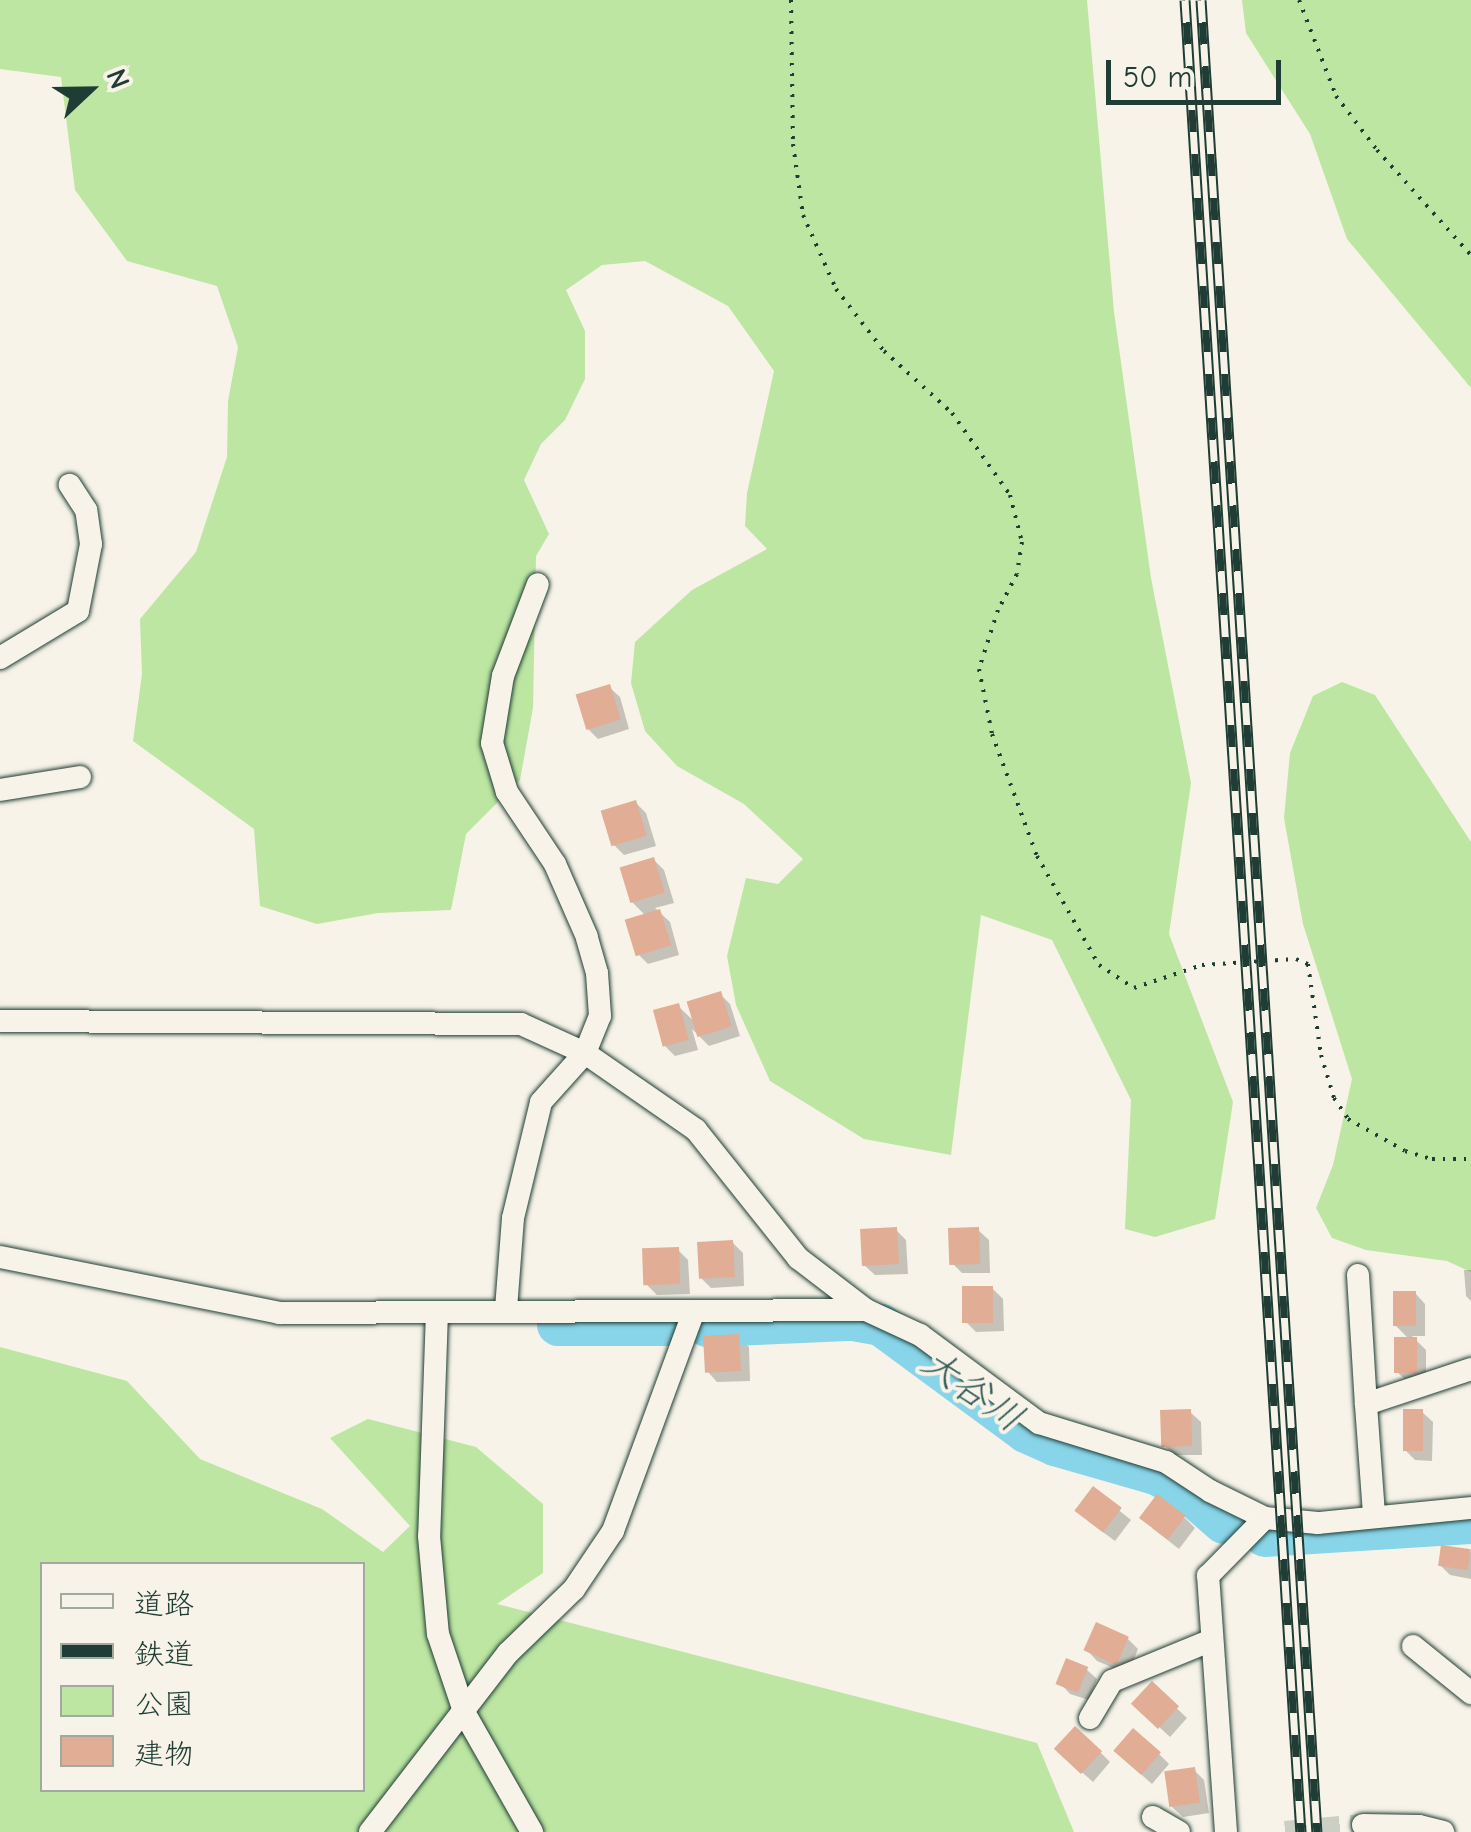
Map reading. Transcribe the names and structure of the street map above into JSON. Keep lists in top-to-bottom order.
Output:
{
  "water": ["大谷川"],
  "legend": [
    "道路",
    "鉄道",
    "公園",
    "建物"
  ],
  "scale_bar": "50 m",
  "north": "right"
}
